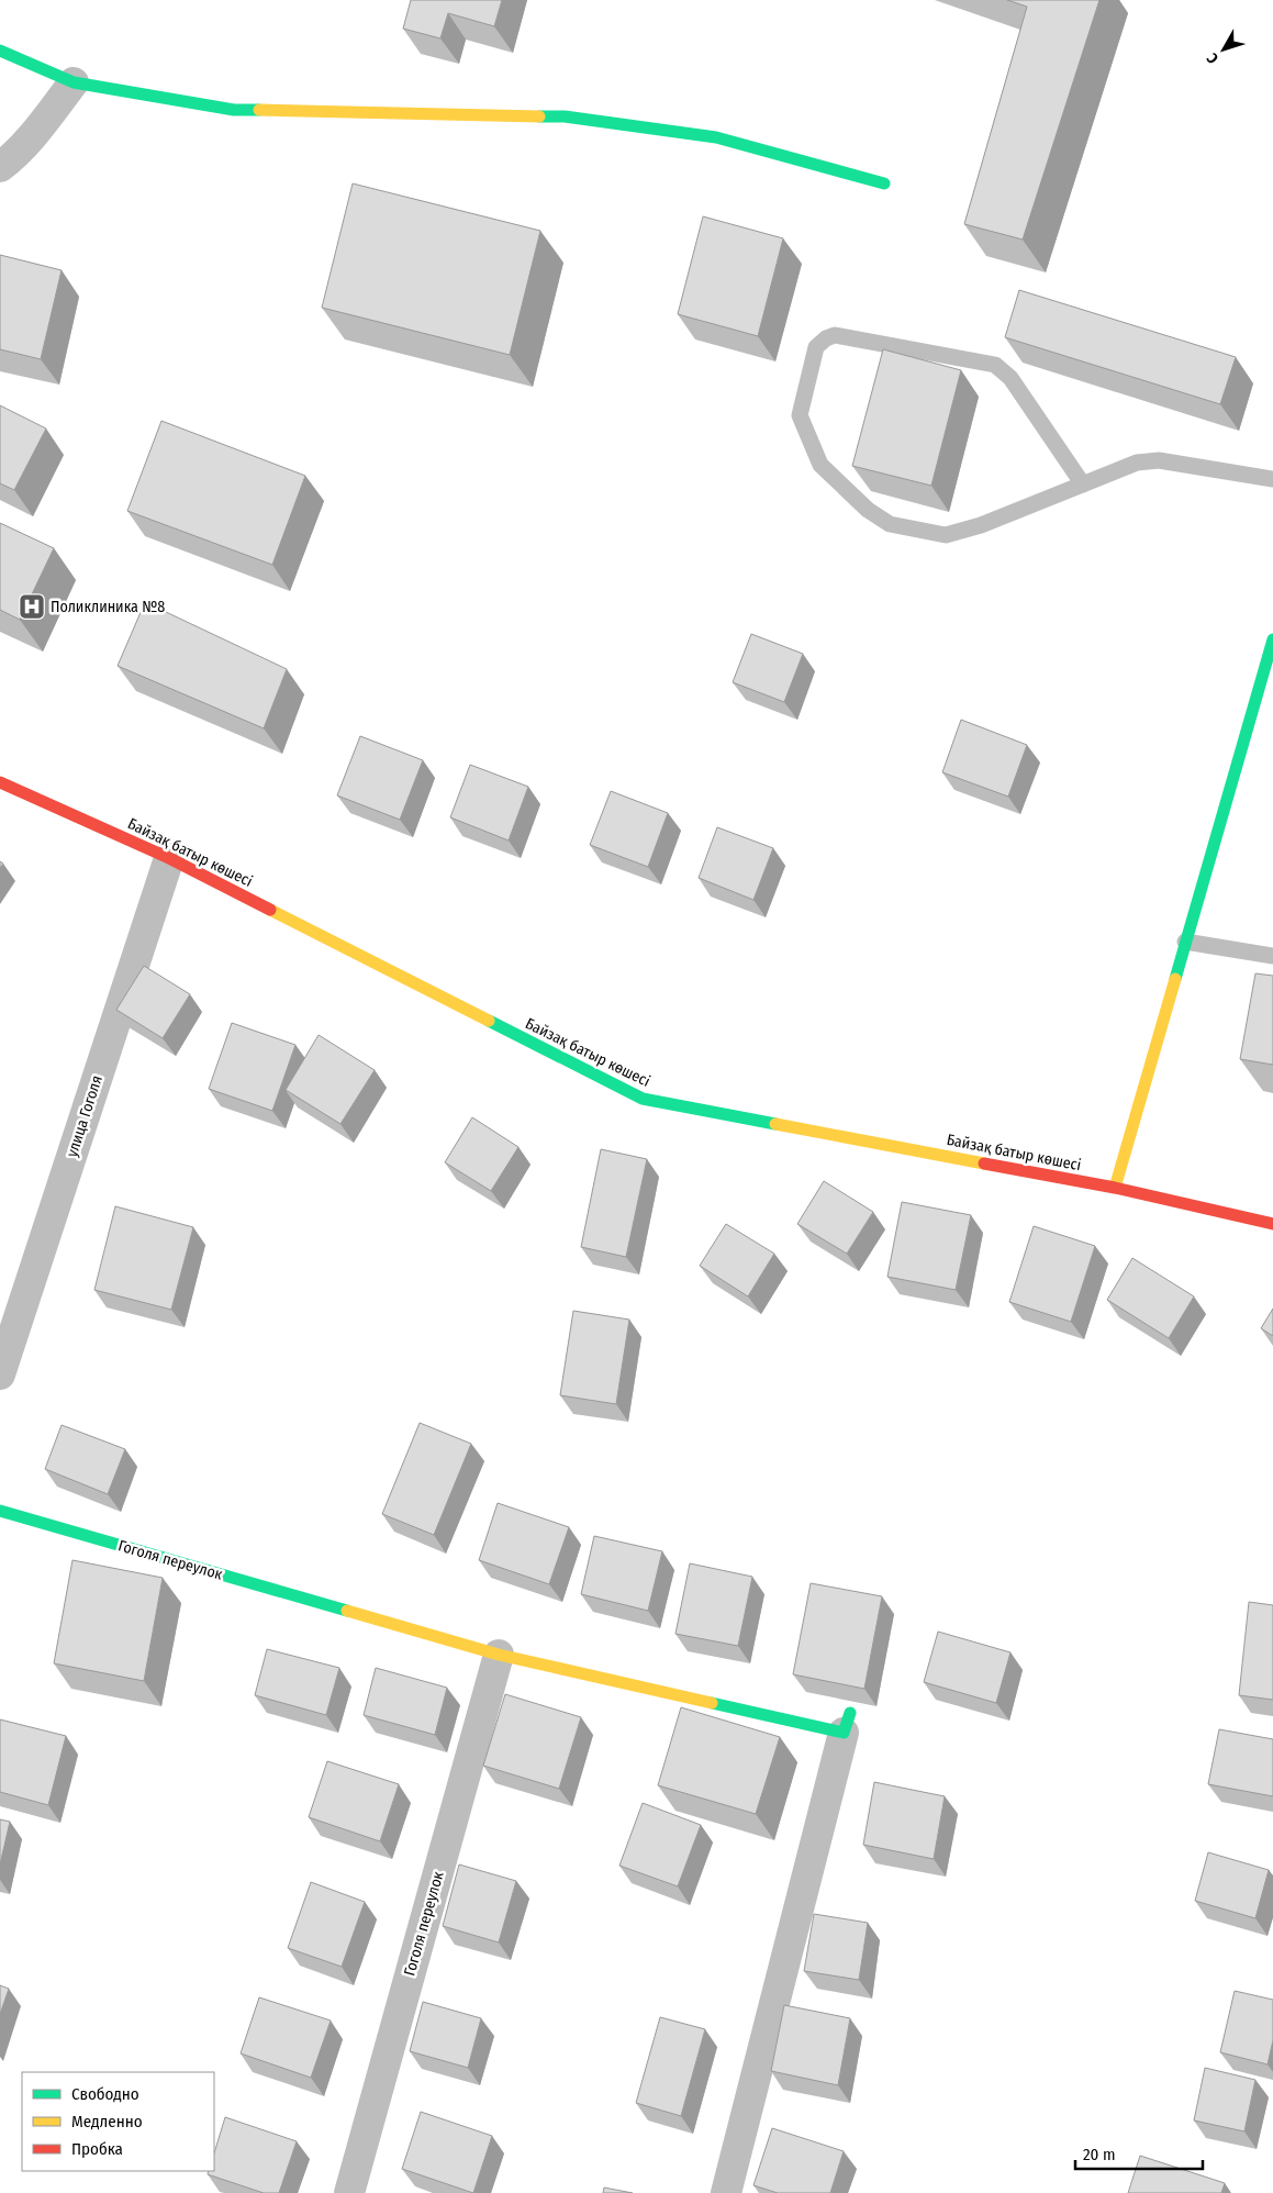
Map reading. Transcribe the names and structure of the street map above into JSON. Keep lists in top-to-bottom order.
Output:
{
  "streets": {
    "street": ["Байзақ батыр көшесі", "улица Гоголя", "Гоголя переулок"]
  },
  "crossings": [
    ["Байзақ батыр көшесі", "улица Гоголя"]
  ],
  "places": {
    "hospital": ["Поликлиника №8"]
  },
  "legend": ["Свободно", "Медленно", "Пробка"],
  "scale_bar": "20 m",
  "north": "bottom left"
}
